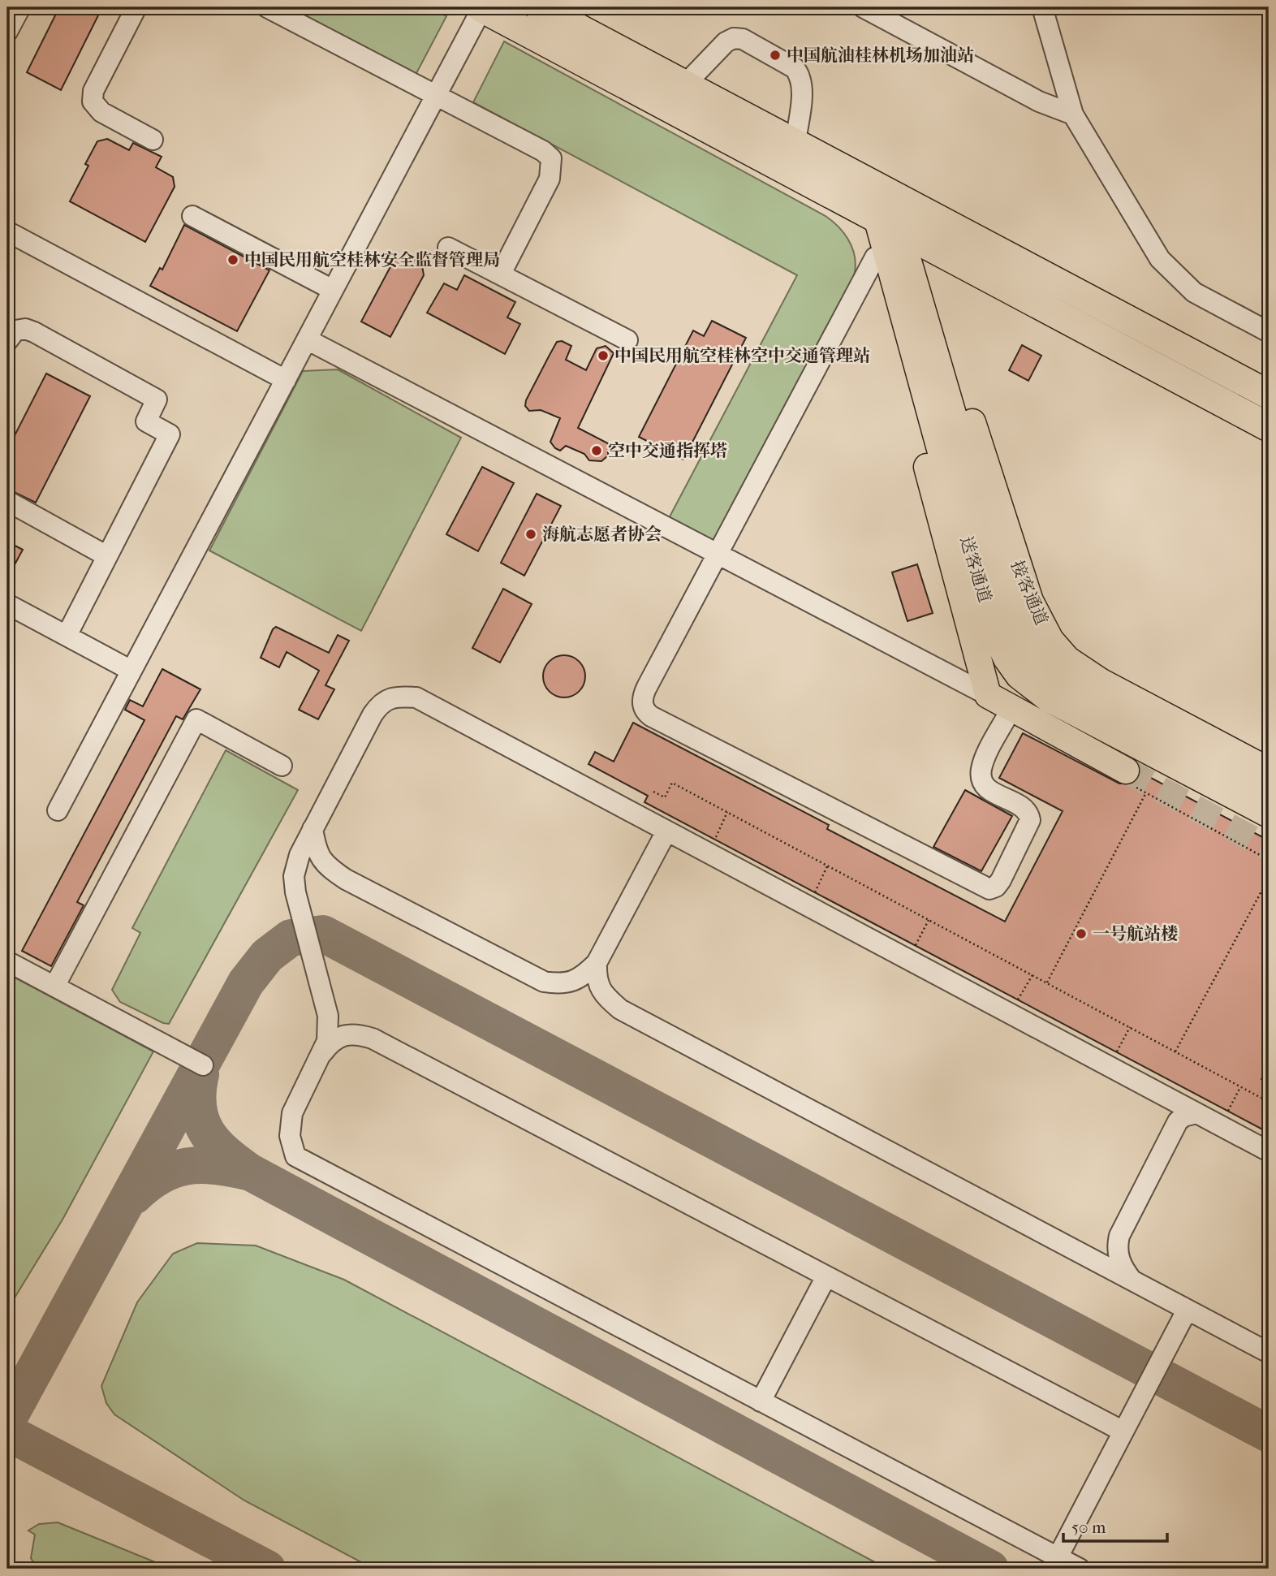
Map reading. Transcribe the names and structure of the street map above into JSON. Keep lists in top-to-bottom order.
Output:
{
  "streets": {
    "main road": ["送客通道", "接客通道"]
  },
  "crossings": [
    ["送客通道", "接客通道"]
  ],
  "places": [
    "中国航油桂林机场加油站",
    "中国民用航空桂林安全监督管理局",
    "中国民用航空桂林空中交通管理站",
    "空中交通指挥塔",
    "海航志愿者协会",
    "一号航站楼"
  ],
  "scale_bar": "50 m"
}
